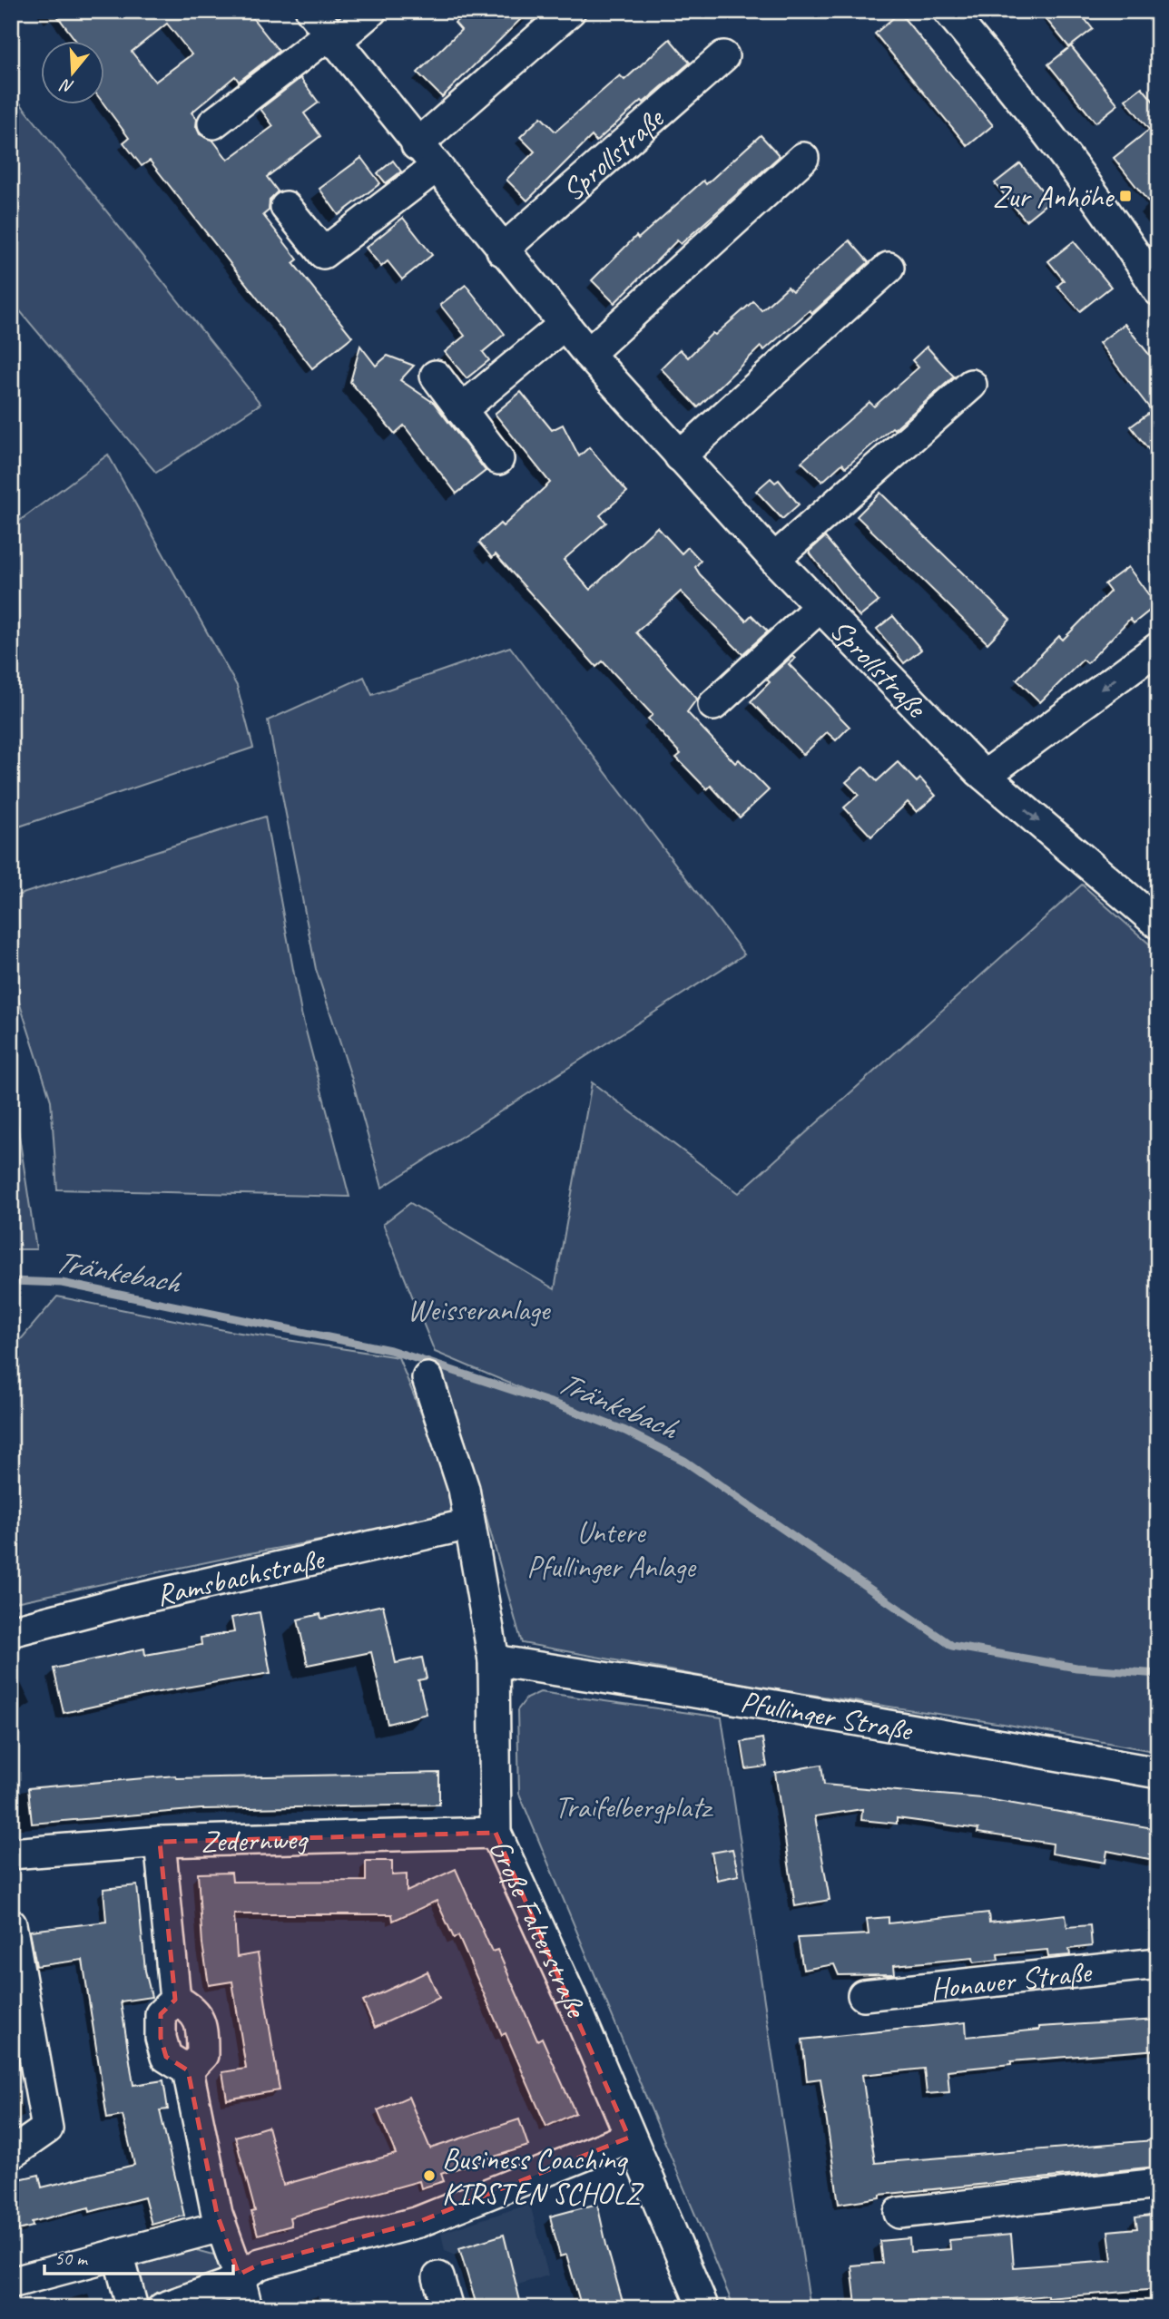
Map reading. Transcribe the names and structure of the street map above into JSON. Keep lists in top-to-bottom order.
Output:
{
  "streets": {
    "street": [
      "Sprollstraße",
      "Ramsbachstraße",
      "Pfullinger Straße",
      "Zedernweg",
      "Große Falterstraße",
      "Honauer Straße"
    ]
  },
  "crossings": [
    ["Ramsbachstraße", "Große Falterstraße"],
    ["Pfullinger Straße", "Große Falterstraße"],
    ["Zedernweg", "Große Falterstraße"]
  ],
  "water": ["Tränkebach"],
  "parks": ["Weisseranlage", "Untere Pfullinger Anlage", "Traifelbergplatz"],
  "places": {
    "transit": ["Zur Anhöhe"],
    "other": ["Business Coaching KIRSTEN SCHOLZ"]
  },
  "scale_bar": "50 m",
  "north": "bottom"
}
